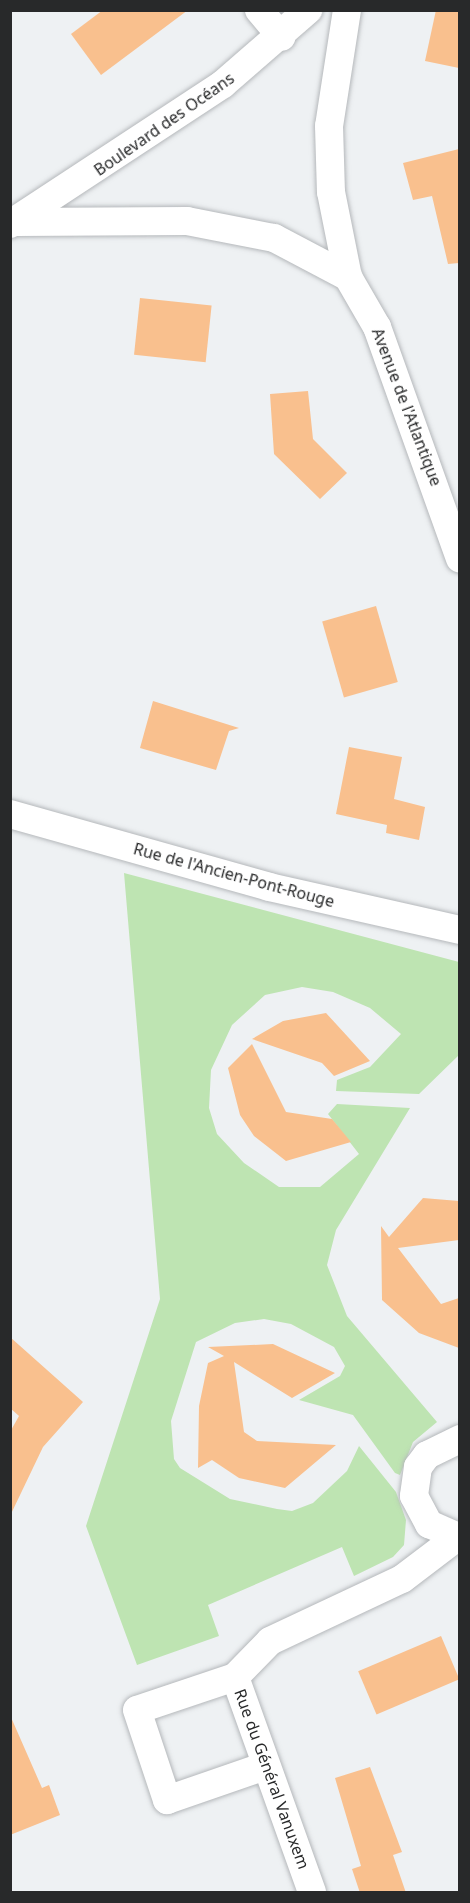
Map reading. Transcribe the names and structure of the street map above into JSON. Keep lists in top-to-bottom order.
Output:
{
  "streets": {
    "street": [
      "Boulevard des Océans",
      "Avenue de l'Atlantique",
      "Rue de l'Ancien-Pont-Rouge",
      "Rue du Général Vanuxem"
    ]
  }
}
